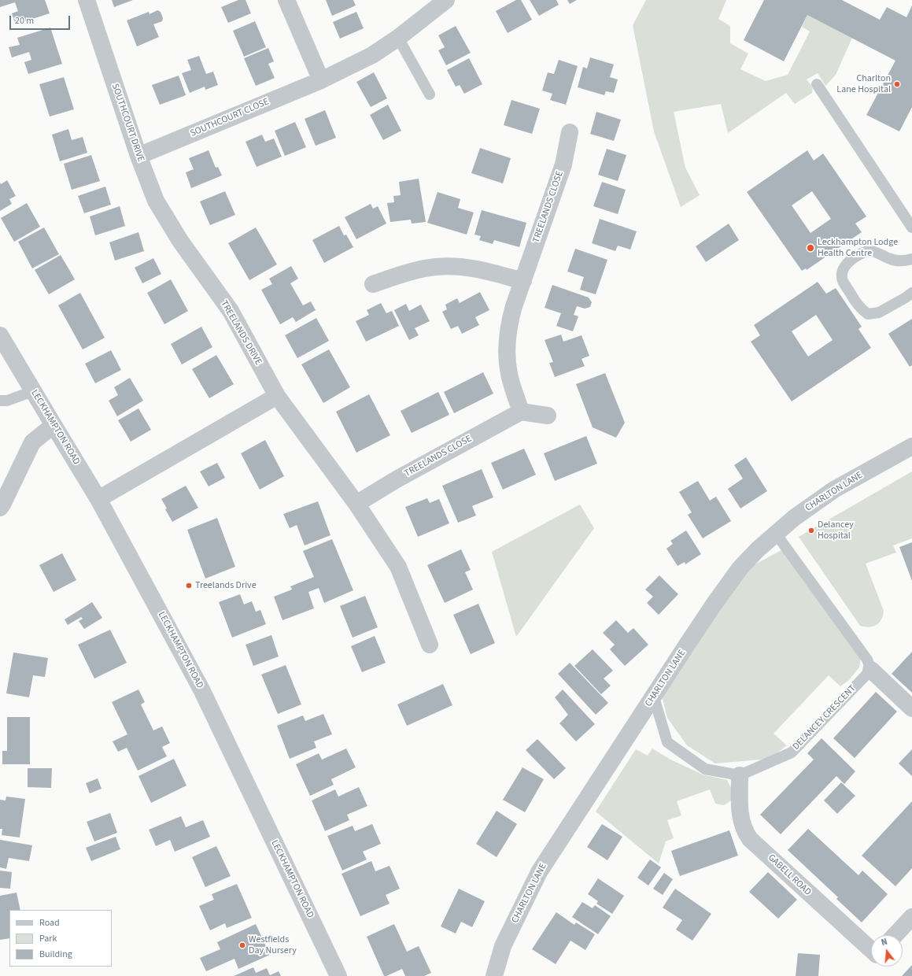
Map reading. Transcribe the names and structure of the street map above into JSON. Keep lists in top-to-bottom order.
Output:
{
  "streets": {
    "street": [
      "SOUTHCOURT CLOSE",
      "SOUTHCOURT DRIVE",
      "TREELANDS CLOSE",
      "TREELANDS DRIVE",
      "LECKHAMPTON ROAD",
      "CHARLTON LANE",
      "GABELL ROAD"
    ],
    "lane": ["DELANCEY CRESCENT"]
  },
  "crossings": [
    ["SOUTHCOURT CLOSE", "SOUTHCOURT DRIVE"],
    ["SOUTHCOURT DRIVE", "TREELANDS DRIVE"],
    ["TREELANDS CLOSE", "TREELANDS DRIVE"],
    ["DELANCEY CRESCENT", "GABELL ROAD"]
  ],
  "places": [
    "Charlton Lane Hospital",
    "Leckhampton Lodge Health Centre",
    "Delancey Hospital",
    "Treelands Drive",
    "Westfields Day Nursery"
  ],
  "legend": ["Road", "Park", "Building"],
  "scale_bar": "20 m",
  "north": "top"
}
